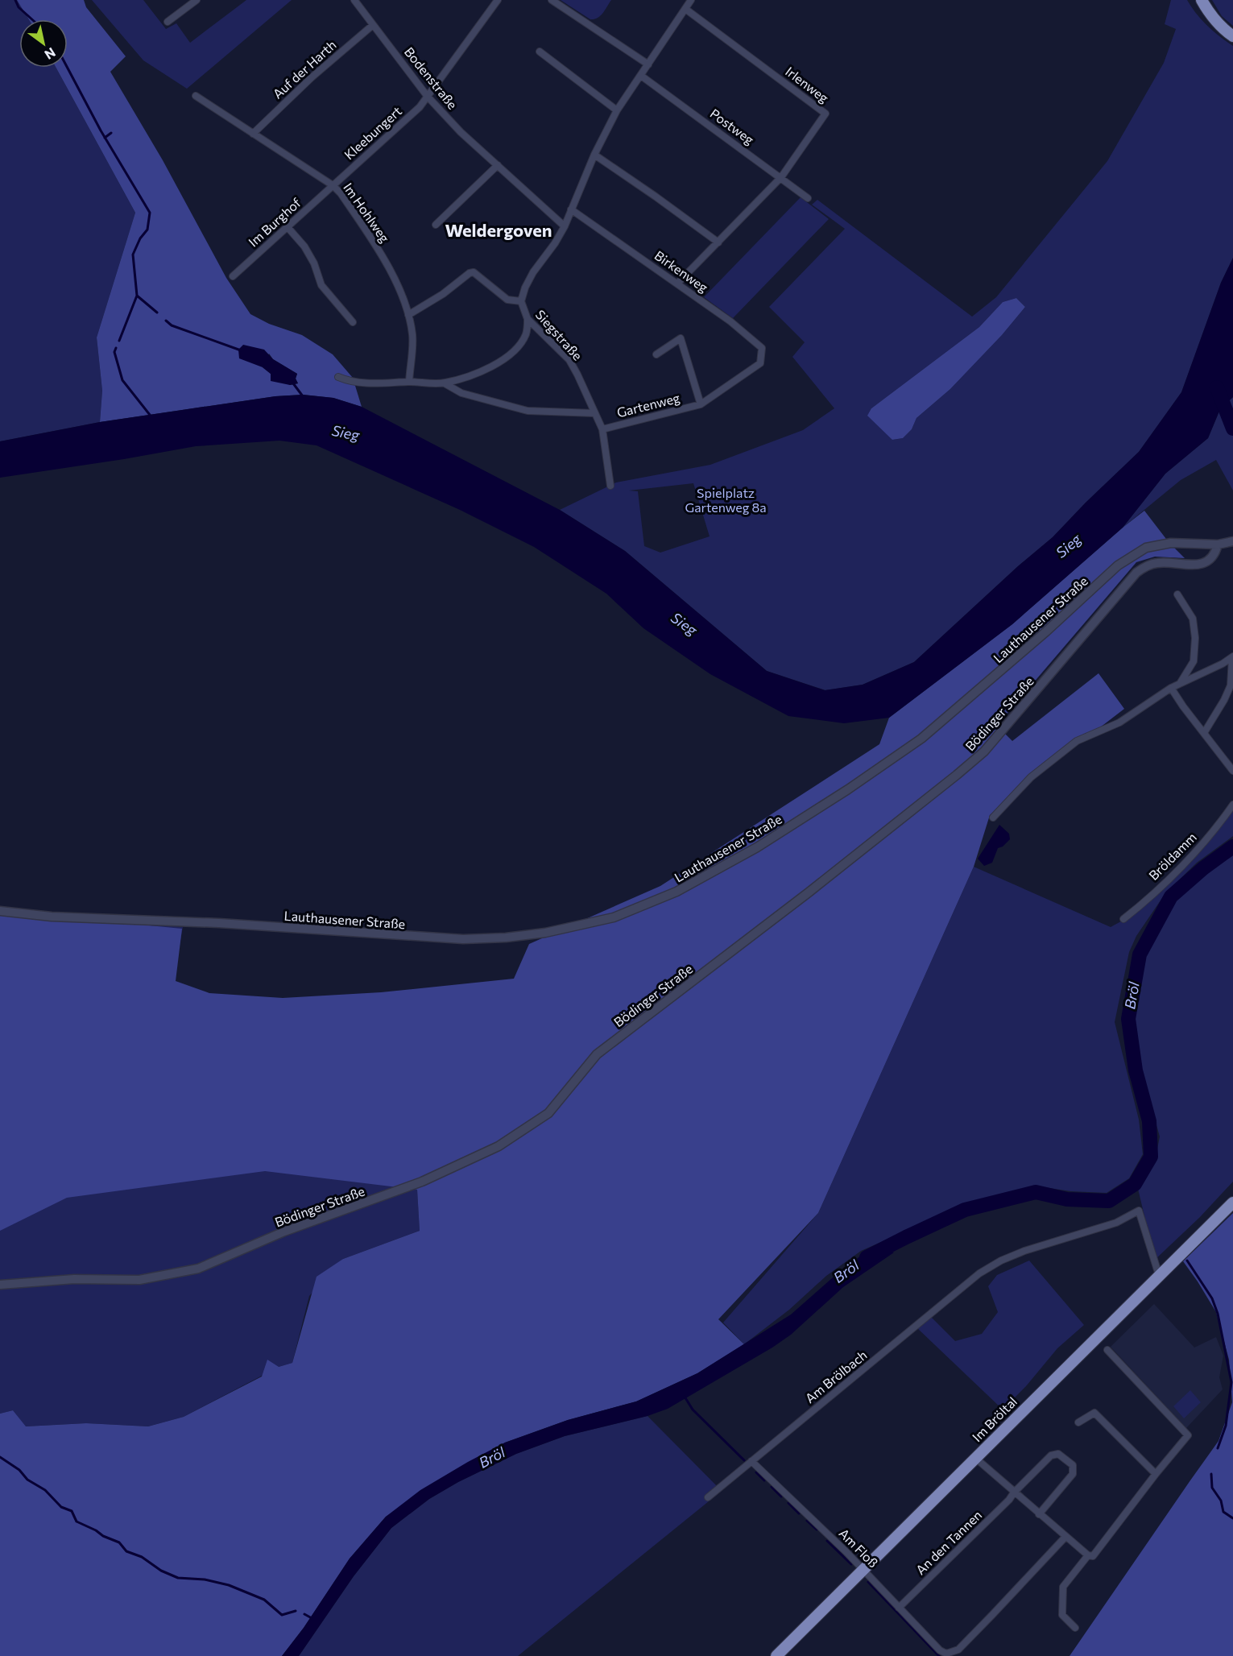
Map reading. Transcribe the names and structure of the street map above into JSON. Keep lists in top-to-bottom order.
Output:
{
  "streets": {
    "main road": ["Im Bröltal"],
    "street": [
      "Auf der Harth",
      "Bodenstraße",
      "Irlenweg",
      "Postweg",
      "Kleebungert",
      "Im Hohlweg",
      "Im Burghof",
      "Birkenweg",
      "Siegstraße",
      "Gartenweg",
      "Lauthausener Straße",
      "Bödinger Straße",
      "Bröldamm",
      "Am Brölbach",
      "An den Tannen",
      "Am Floß"
    ]
  },
  "crossings": [
    ["Auf der Harth", "Bodenstraße"],
    ["Auf der Harth", "Im Hohlweg"],
    ["Bodenstraße", "Kleebungert"],
    ["Bodenstraße", "Siegstraße"],
    ["Irlenweg", "Postweg"],
    ["Irlenweg", "Birkenweg"],
    ["Irlenweg", "Siegstraße"],
    ["Postweg", "Siegstraße"],
    ["Kleebungert", "Im Hohlweg"],
    ["Kleebungert", "Im Burghof"],
    ["Im Hohlweg", "Im Burghof"],
    ["Birkenweg", "Siegstraße"],
    ["Birkenweg", "Gartenweg"],
    ["Siegstraße", "Gartenweg"],
    ["Lauthausener Straße", "Bödinger Straße"],
    ["Am Brölbach", "Im Bröltal"],
    ["Am Brölbach", "Am Floß"],
    ["Im Bröltal", "Am Floß"],
    ["An den Tannen", "Am Floß"]
  ],
  "districts": ["Weldergoven"],
  "water": ["Sieg", "Bröl"],
  "parks": ["Spielplatz Gartenweg 8a"],
  "north": "bottom right"
}
